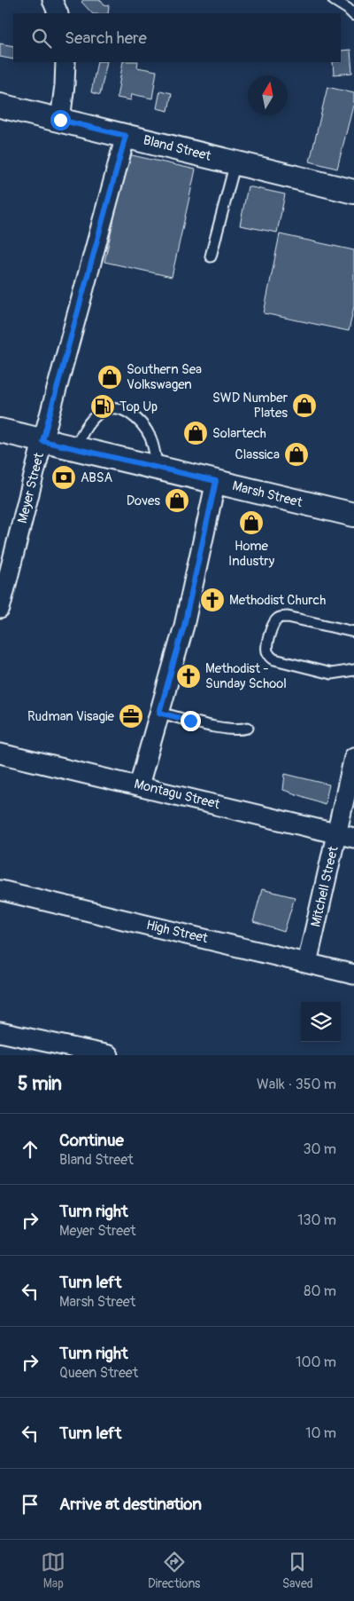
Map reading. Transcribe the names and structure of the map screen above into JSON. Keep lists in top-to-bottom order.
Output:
{
  "streets": {
    "street": [
      "Bland Street",
      "Meyer Street",
      "Marsh Street",
      "Montagu Street",
      "Mitchell Street",
      "High Street"
    ]
  },
  "crossings": [
    ["Bland Street", "Meyer Street"],
    ["Meyer Street", "Marsh Street"],
    ["Montagu Street", "Mitchell Street"],
    ["Mitchell Street", "High Street"]
  ],
  "places": {
    "shop": [
      "Southern Sea Volkswagen",
      "SWD Number Plates",
      "Solartech",
      "Classica",
      "Doves",
      "Home Industry"
    ],
    "fuel station": ["Top Up"],
    "bank": ["ABSA"],
    "church": ["Methodist Church", "Methodist - Sunday School"],
    "office": ["Rudman Visagie"]
  },
  "north": "top",
  "page": {
    "search": "Search here",
    "heading": ["5 min", "Walk · 350 m"],
    "list": [
      ["Continue", "Bland Street", "30 m"],
      ["Turn right", "Meyer Street", "130 m"],
      ["Turn left", "Marsh Street", "80 m"],
      ["Turn right", "Queen Street", "100 m"],
      ["Turn left", "10 m"],
      "Arrive at destination"
    ],
    "nav": ["Map", "Directions", "Saved"]
  }
}
